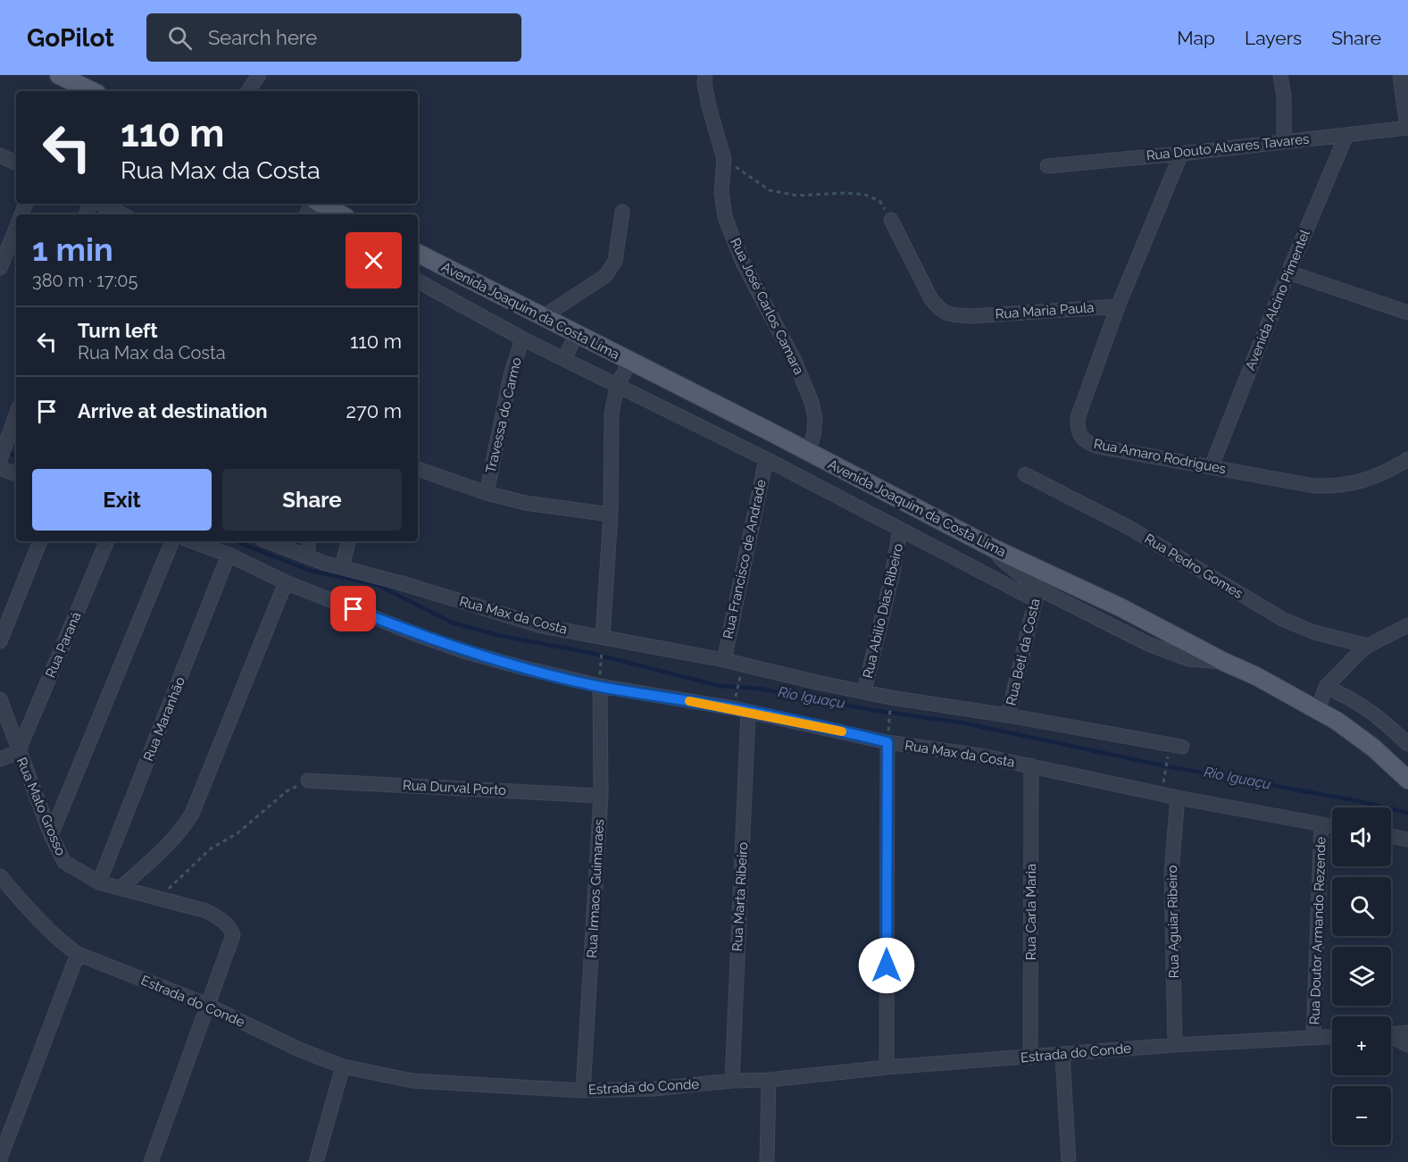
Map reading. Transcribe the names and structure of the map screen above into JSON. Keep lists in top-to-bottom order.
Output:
{
  "streets": {
    "main road": ["Avenida Joaquim da Costa Lima"],
    "street": [
      "Rua Douto Alvares Tavares",
      "Avenida Alcino Pimentel",
      "Rua José Carlos Camara",
      "Rua Maria Paula",
      "Travessa do Carmo",
      "Rua Amaro Rodrigues",
      "Rua Francisco de Andrade",
      "Rua Pedro Gomes",
      "Rua Abilio Dias Ribeiro",
      "Rua Max da Costa",
      "Rua Paraná",
      "Rua Beti da Costa",
      "Rua Maranhão",
      "Rua Durval Porto",
      "Rua Mato Grosso",
      "Rua Irmaos Guimaraes",
      "Rua Marta Ribeiro",
      "Rua Carla Maria",
      "Rua Aguiar Ribeiro",
      "Rua Doutor Armando Rezende",
      "Estrada do Conde"
    ]
  },
  "crossings": [
    ["Rua Douto Alvares Tavares", "Avenida Alcino Pimentel"],
    ["Rua Douto Alvares Tavares", "Rua Amaro Rodrigues"],
    ["Avenida Alcino Pimentel", "Rua Amaro Rodrigues"],
    ["Rua José Carlos Camara", "Avenida Joaquim da Costa Lima"],
    ["Rua Maria Paula", "Rua Amaro Rodrigues"],
    ["Rua Francisco de Andrade", "Rua Max da Costa"],
    ["Rua Abilio Dias Ribeiro", "Rua Max da Costa"],
    ["Rua Max da Costa", "Rua Beti da Costa"],
    ["Rua Max da Costa", "Rua Maranhão"],
    ["Rua Max da Costa", "Rua Irmaos Guimaraes"],
    ["Rua Max da Costa", "Rua Marta Ribeiro"],
    ["Rua Max da Costa", "Rua Carla Maria"],
    ["Rua Max da Costa", "Rua Aguiar Ribeiro"],
    ["Rua Max da Costa", "Rua Doutor Armando Rezende"],
    ["Rua Paraná", "Rua Mato Grosso"],
    ["Rua Maranhão", "Rua Mato Grosso"],
    ["Rua Durval Porto", "Rua Irmaos Guimaraes"],
    ["Rua Mato Grosso", "Estrada do Conde"],
    ["Rua Irmaos Guimaraes", "Estrada do Conde"],
    ["Rua Marta Ribeiro", "Estrada do Conde"],
    ["Rua Carla Maria", "Estrada do Conde"],
    ["Rua Aguiar Ribeiro", "Estrada do Conde"],
    ["Rua Doutor Armando Rezende", "Estrada do Conde"]
  ],
  "water": ["Rio Iguaçu"],
  "page": {
    "header": "GoPilot",
    "search": "Search here",
    "nav": ["Map", "Layers", "Share"],
    "turn": ["110 m", "Rua Max da Costa"],
    "heading": ["1 min", "380 m · 17:05"],
    "list": [
      {
        "name": "Turn left",
        "note": "Rua Max da Costa",
        "value": "110 m"
      },
      {
        "name": "Arrive at destination",
        "value": "270 m"
      }
    ],
    "buttons": ["Exit", "Share"],
    "map_buttons": ["+", "−"]
  }
}
